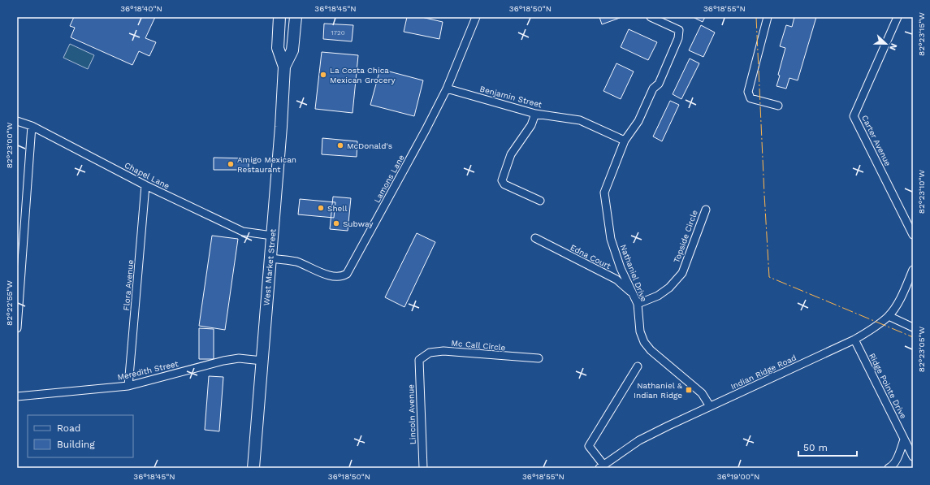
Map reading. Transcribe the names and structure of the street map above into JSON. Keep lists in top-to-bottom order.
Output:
{
  "streets": {
    "main road": ["West Market Street"],
    "street": [
      "Benjamin Street",
      "Carter Avenue",
      "Chapel Lane",
      "Lamons Lane",
      "Topside Circle",
      "Edna Court",
      "Nathaniel Drive",
      "Flora Avenue",
      "Mc Call Circle",
      "Meredith Street",
      "Indian Ridge Road",
      "Ridge Pointe Drive",
      "Lincoln Avenue"
    ]
  },
  "crossings": [
    ["Benjamin Street", "Lamons Lane"],
    ["Benjamin Street", "Nathaniel Drive"],
    ["Chapel Lane", "West Market Street"],
    ["Chapel Lane", "Flora Avenue"],
    ["Lamons Lane", "West Market Street"],
    ["Topside Circle", "Nathaniel Drive"],
    ["Edna Court", "Nathaniel Drive"],
    ["West Market Street", "Meredith Street"],
    ["Nathaniel Drive", "Indian Ridge Road"],
    ["Flora Avenue", "Meredith Street"],
    ["Mc Call Circle", "Lincoln Avenue"],
    ["Indian Ridge Road", "Ridge Pointe Drive"]
  ],
  "places": {
    "other": [
      "La Costa Chica Mexican Grocery",
      "McDonald's",
      "Amigo Mexican Restaurant",
      "Shell",
      "Subway"
    ],
    "transit": ["Nathaniel & Indian Ridge"]
  },
  "house_numbers": ["1720"],
  "legend": ["Road", "Building"],
  "scale_bar": "50 m",
  "north": "right",
  "coordinates": [
    "36°18'40\"N",
    "36°18'45\"N",
    "36°18'50\"N",
    "36°18'55\"N",
    "82°23'15\"W",
    "82°23'00\"W",
    "82°23'10\"W",
    "82°22'55\"W",
    "82°23'05\"W",
    "36°19'00\"N"
  ]
}
